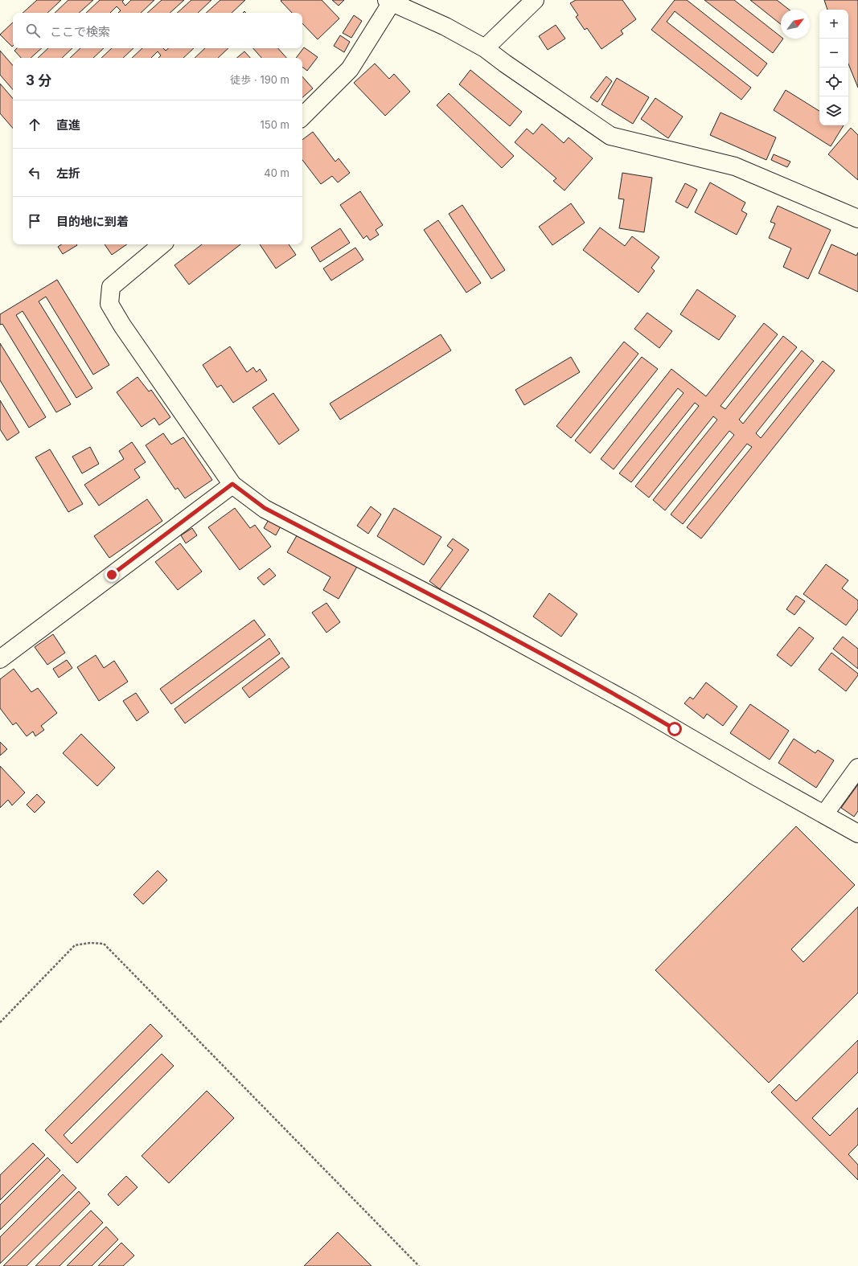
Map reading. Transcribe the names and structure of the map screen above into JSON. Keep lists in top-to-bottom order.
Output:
{
  "north": "top right",
  "page": {
    "map_buttons": ["+", "−"],
    "search": "ここで検索",
    "heading": ["3 分", "徒歩 · 190 m"],
    "list": [
      ["直進", "150 m"],
      ["左折", "40 m"],
      "目的地に到着"
    ]
  }
}
